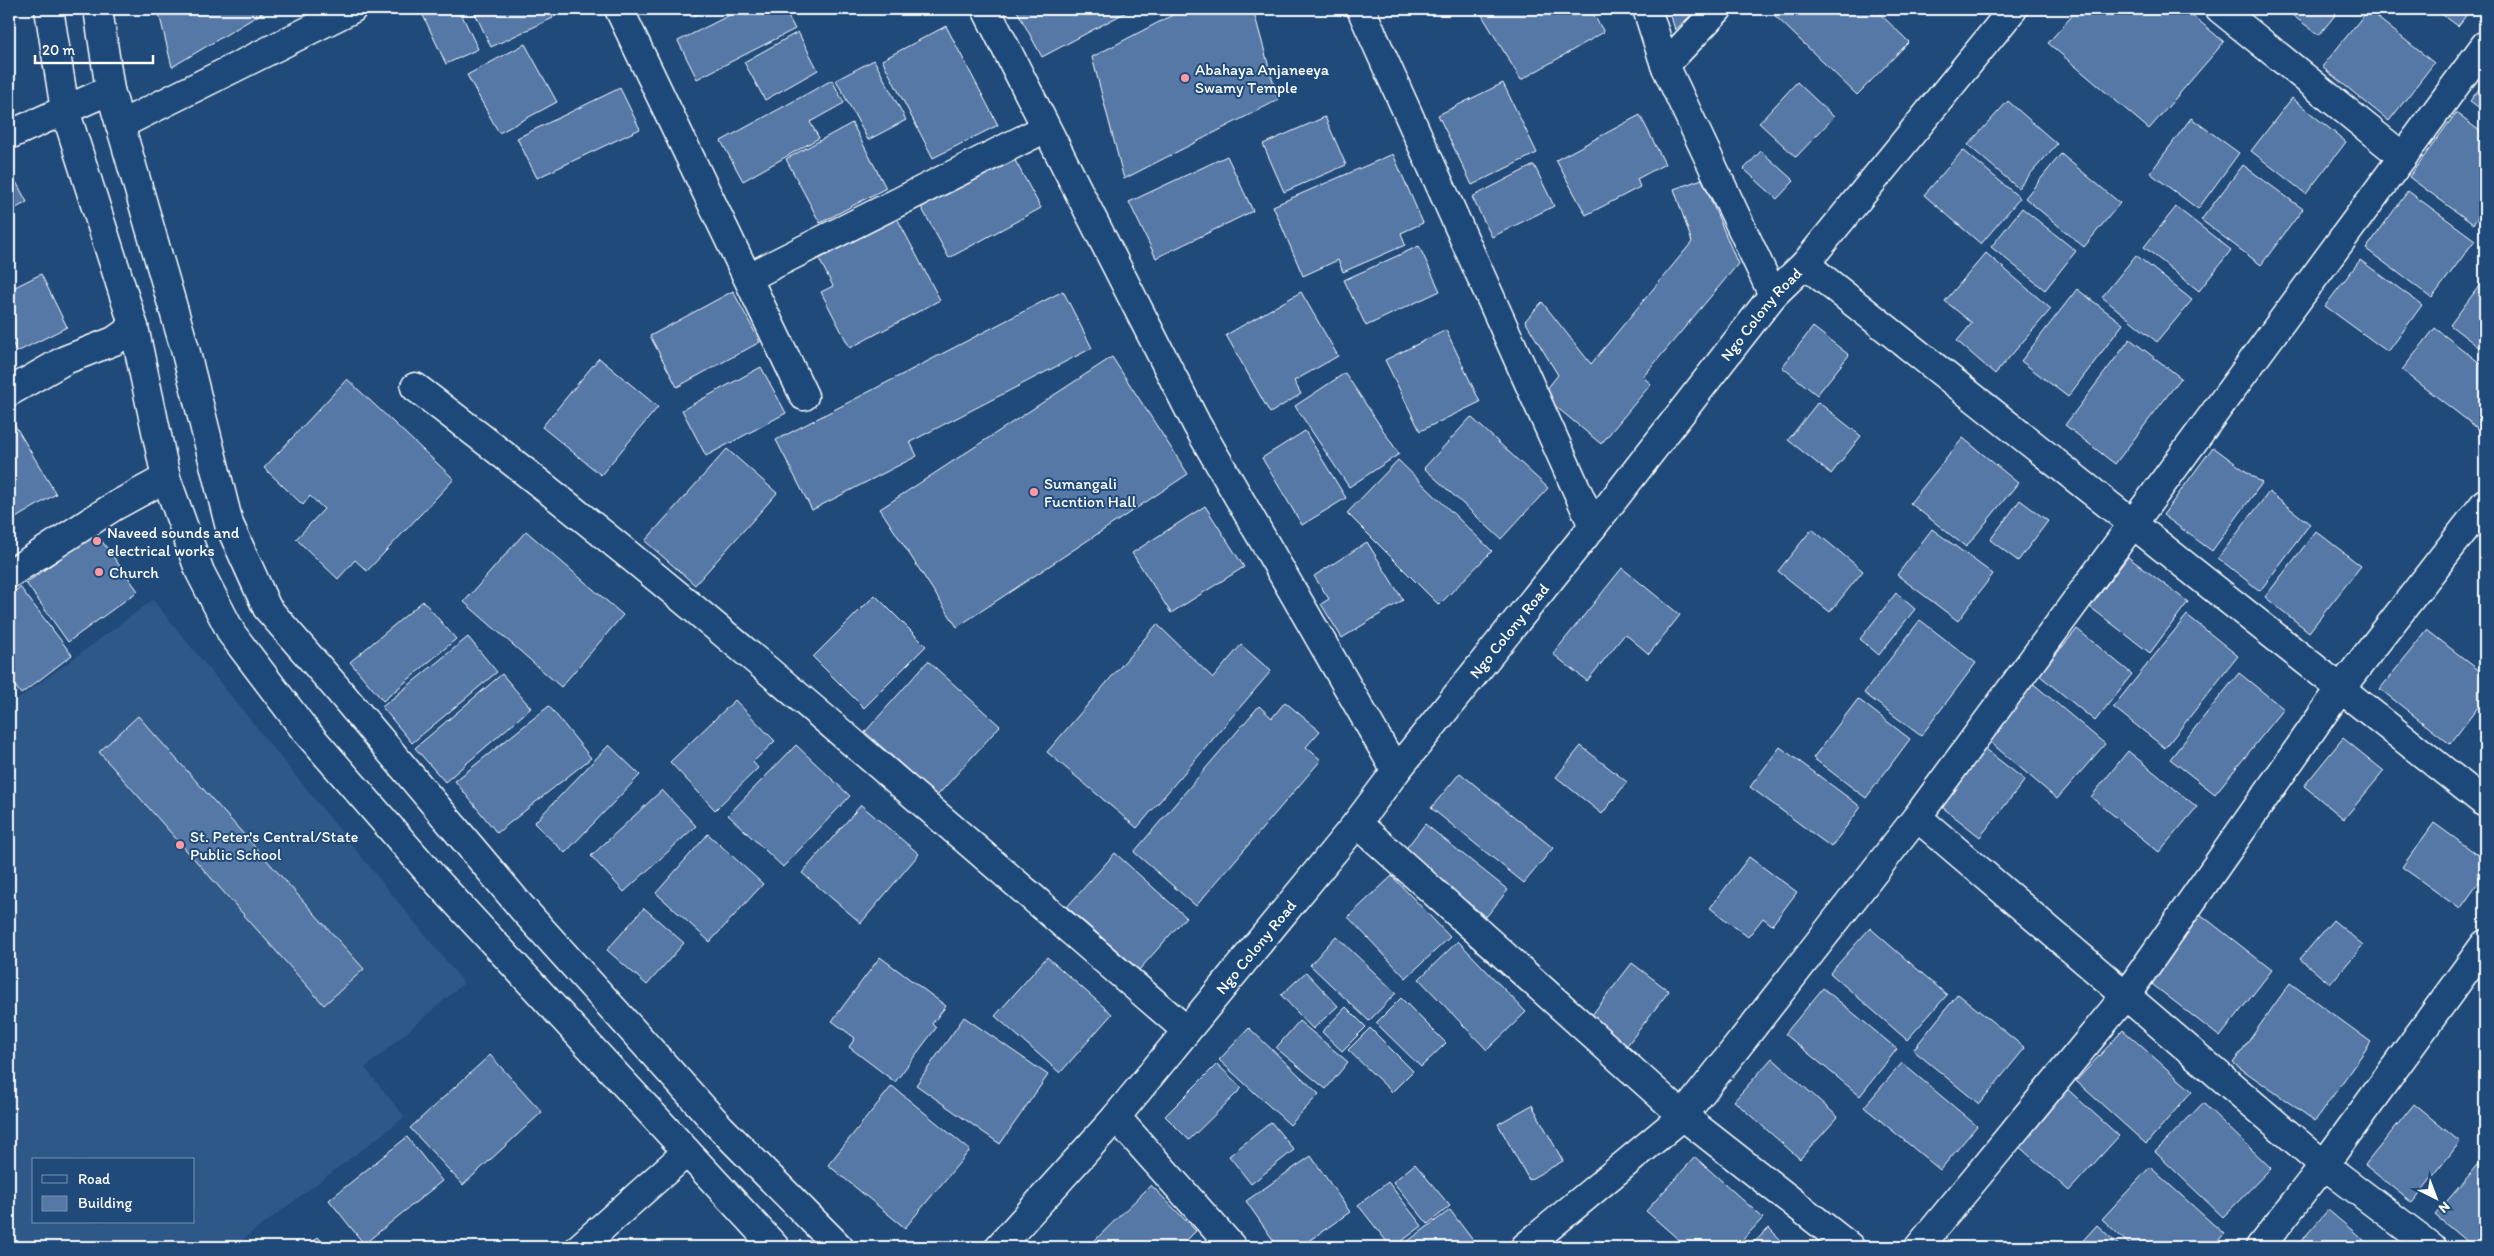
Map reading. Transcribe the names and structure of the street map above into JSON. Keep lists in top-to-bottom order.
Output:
{
  "streets": {
    "street": ["Ngo Colony Road"]
  },
  "places": [
    "Abahaya Anjaneeya Swamy Temple",
    "Sumangali Fucntion Hall",
    "Naveed sounds and electrical works",
    "Church",
    "St. Peter's Central/State Public School"
  ],
  "legend": ["Road", "Building"],
  "scale_bar": "20 m",
  "north": "bottom right"
}
